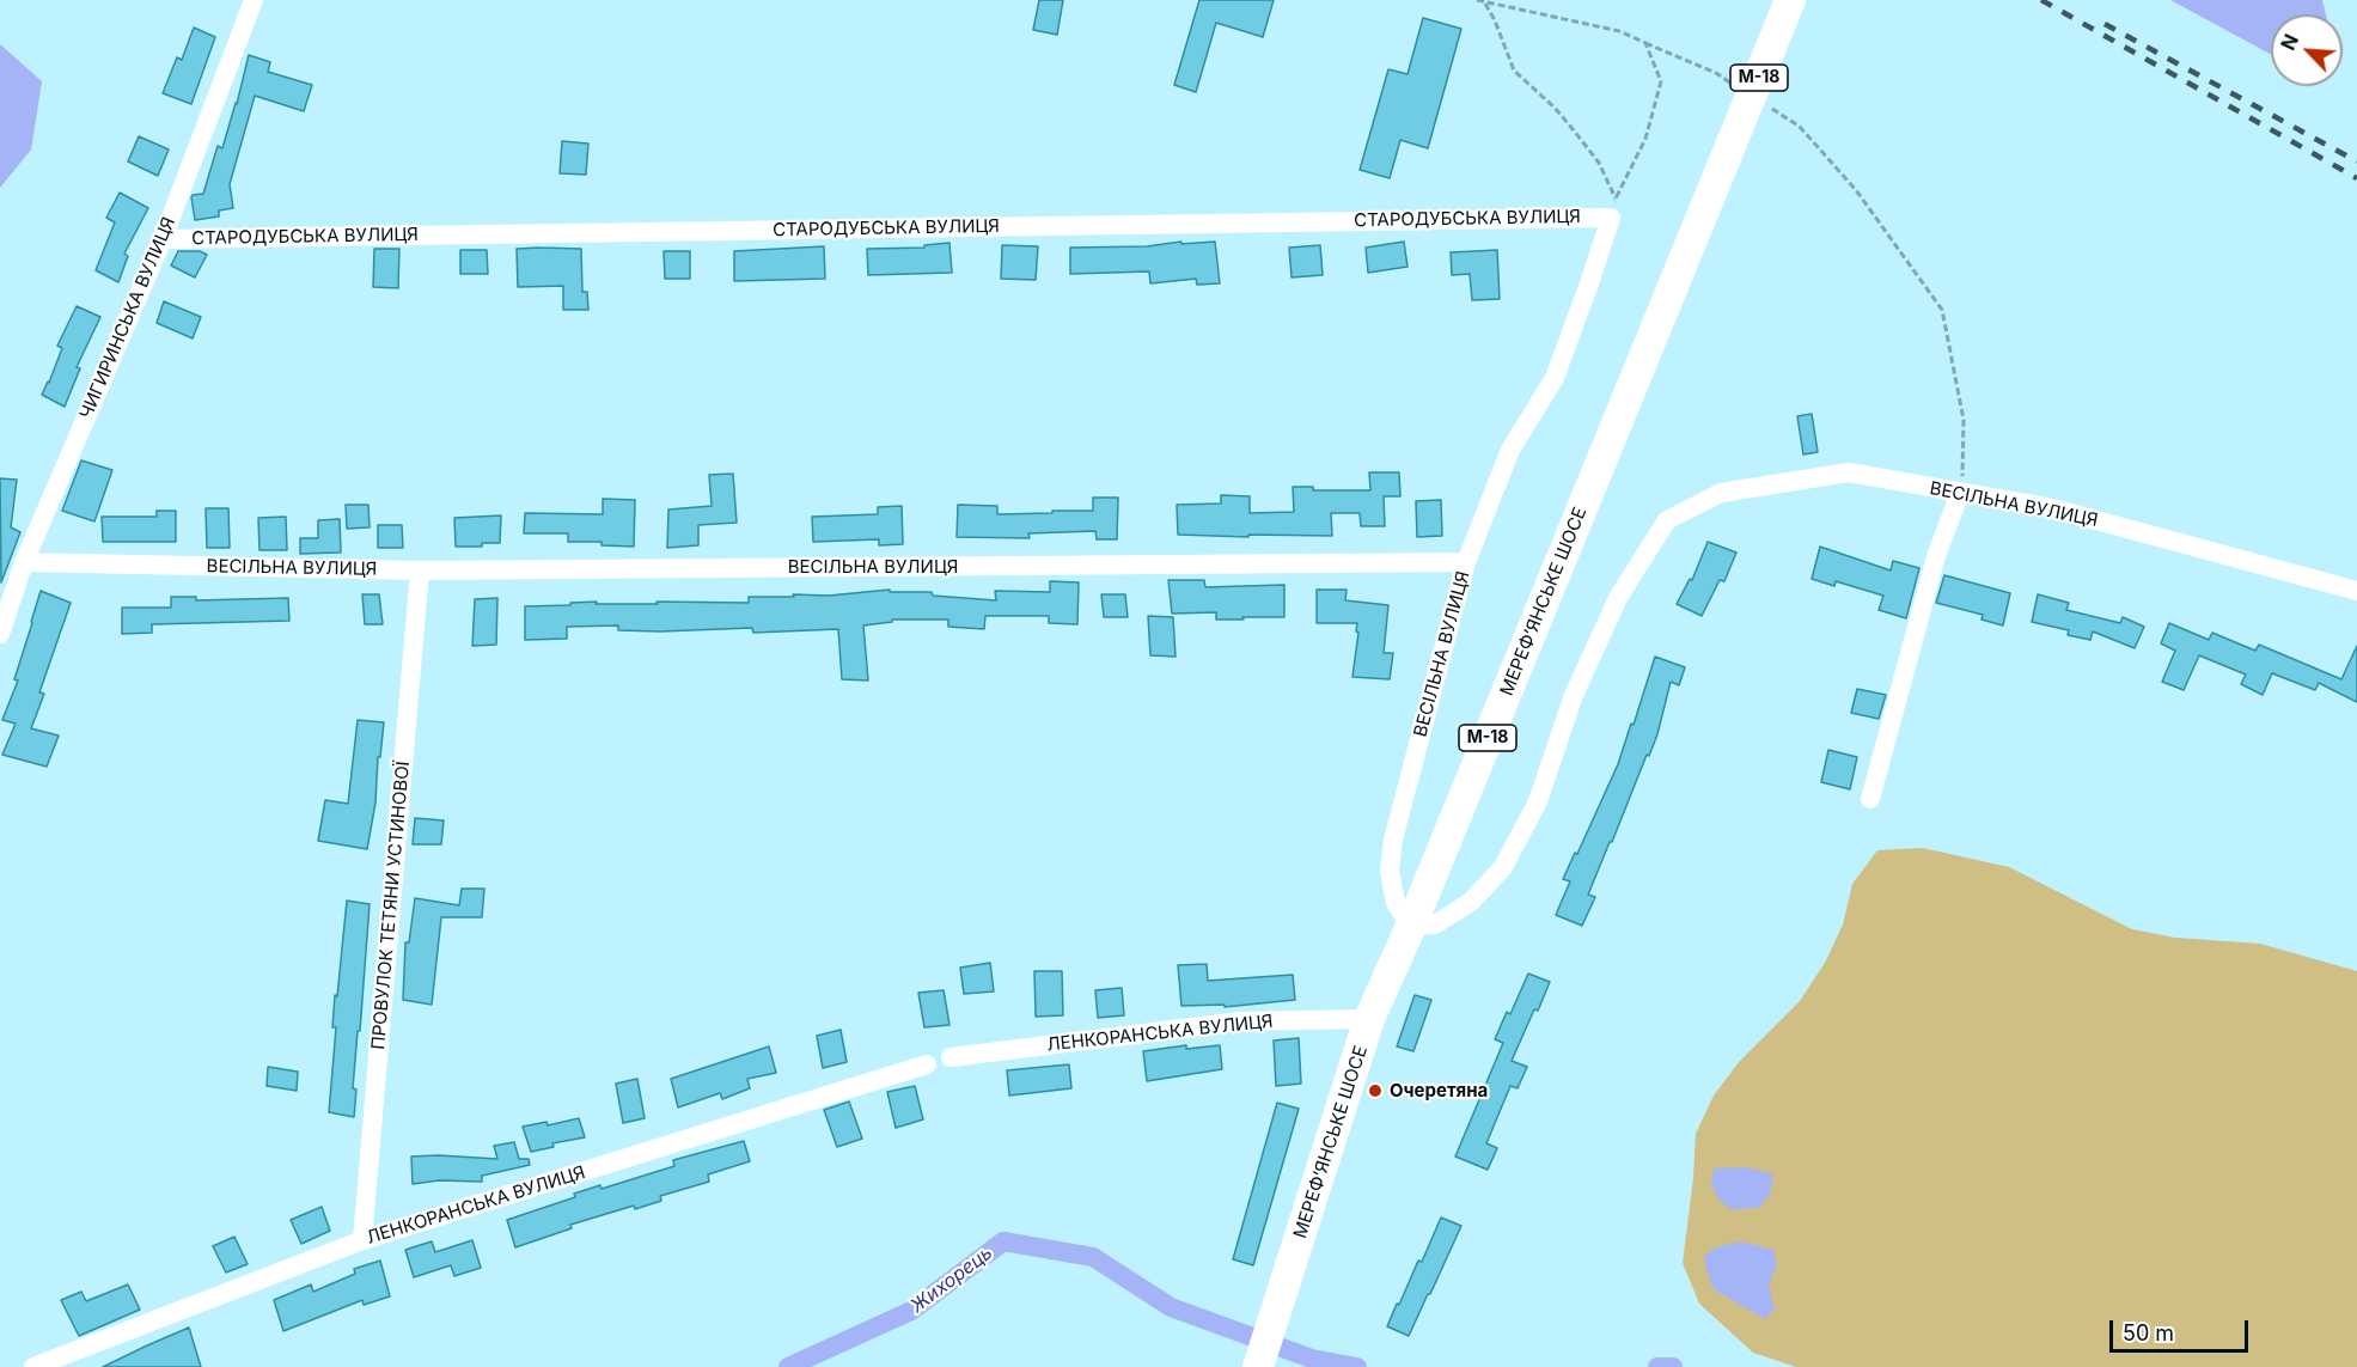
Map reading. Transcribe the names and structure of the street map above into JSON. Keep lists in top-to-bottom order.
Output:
{
  "streets": {
    "highway": ["М-18", "МЕРЕФ’ЯНСЬКЕ ШОСЕ"],
    "street": [
      "СТАРОДУБСЬКА ВУЛИЦЯ",
      "ЧИГИРИНСЬКА ВУЛИЦЯ",
      "ВЕСІЛЬНА ВУЛИЦЯ",
      "ПРОВУЛОК ТЕТЯНИ УСТИНОВОЇ",
      "ЛЕНКОРАНСЬКА ВУЛИЦЯ"
    ]
  },
  "crossings": [
    ["СТАРОДУБСЬКА ВУЛИЦЯ", "ЧИГИРИНСЬКА ВУЛИЦЯ"],
    ["ЧИГИРИНСЬКА ВУЛИЦЯ", "ВЕСІЛЬНА ВУЛИЦЯ"],
    ["ВЕСІЛЬНА ВУЛИЦЯ", "МЕРЕФ’ЯНСЬКЕ ШОСЕ"],
    ["ВЕСІЛЬНА ВУЛИЦЯ", "ПРОВУЛОК ТЕТЯНИ УСТИНОВОЇ"],
    ["МЕРЕФ’ЯНСЬКЕ ШОСЕ", "ЛЕНКОРАНСЬКА ВУЛИЦЯ"],
    ["ПРОВУЛОК ТЕТЯНИ УСТИНОВОЇ", "ЛЕНКОРАНСЬКА ВУЛИЦЯ"]
  ],
  "water": ["Жихорець"],
  "places": ["Очеретяна"],
  "scale_bar": "50 m",
  "north": "top left"
}
